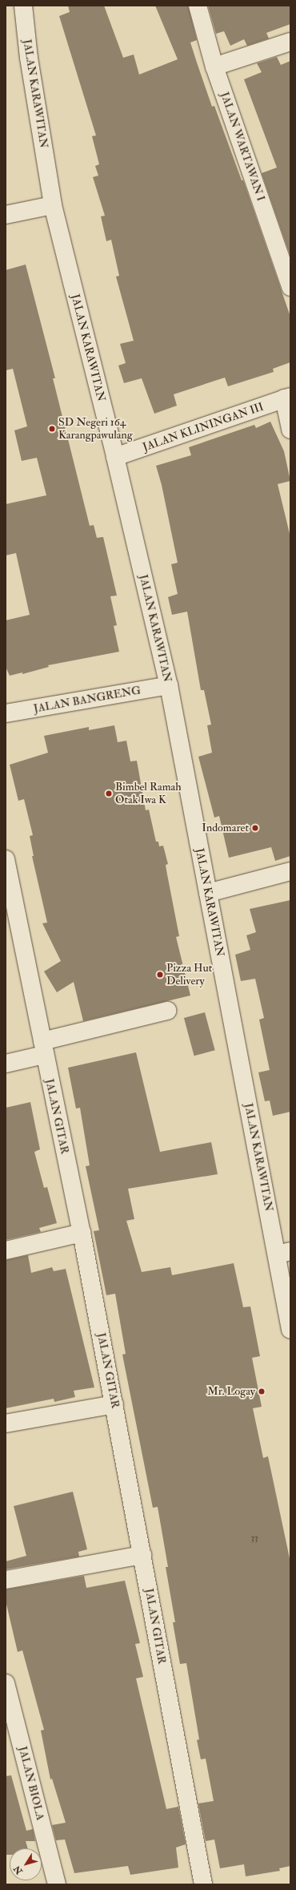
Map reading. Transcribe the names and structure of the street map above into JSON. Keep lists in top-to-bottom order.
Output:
{
  "streets": {
    "street": [
      "JALAN KARAWITAN",
      "JALAN WARTAWAN I",
      "JALAN KLININGAN III",
      "JALAN BANGRENG",
      "JALAN GITAR",
      "JALAN BIOLA"
    ]
  },
  "crossings": [
    ["JALAN KARAWITAN", "JALAN KLININGAN III"],
    ["JALAN KARAWITAN", "JALAN BANGRENG"]
  ],
  "places": [
    "SD Negeri 164 Karangpawulang",
    "Bimbel Ramah Otak Iwa K",
    "Indomaret",
    "Pizza Hut Delivery",
    "Mr. Logay"
  ],
  "house_numbers": ["33"],
  "north": "bottom left"
}
